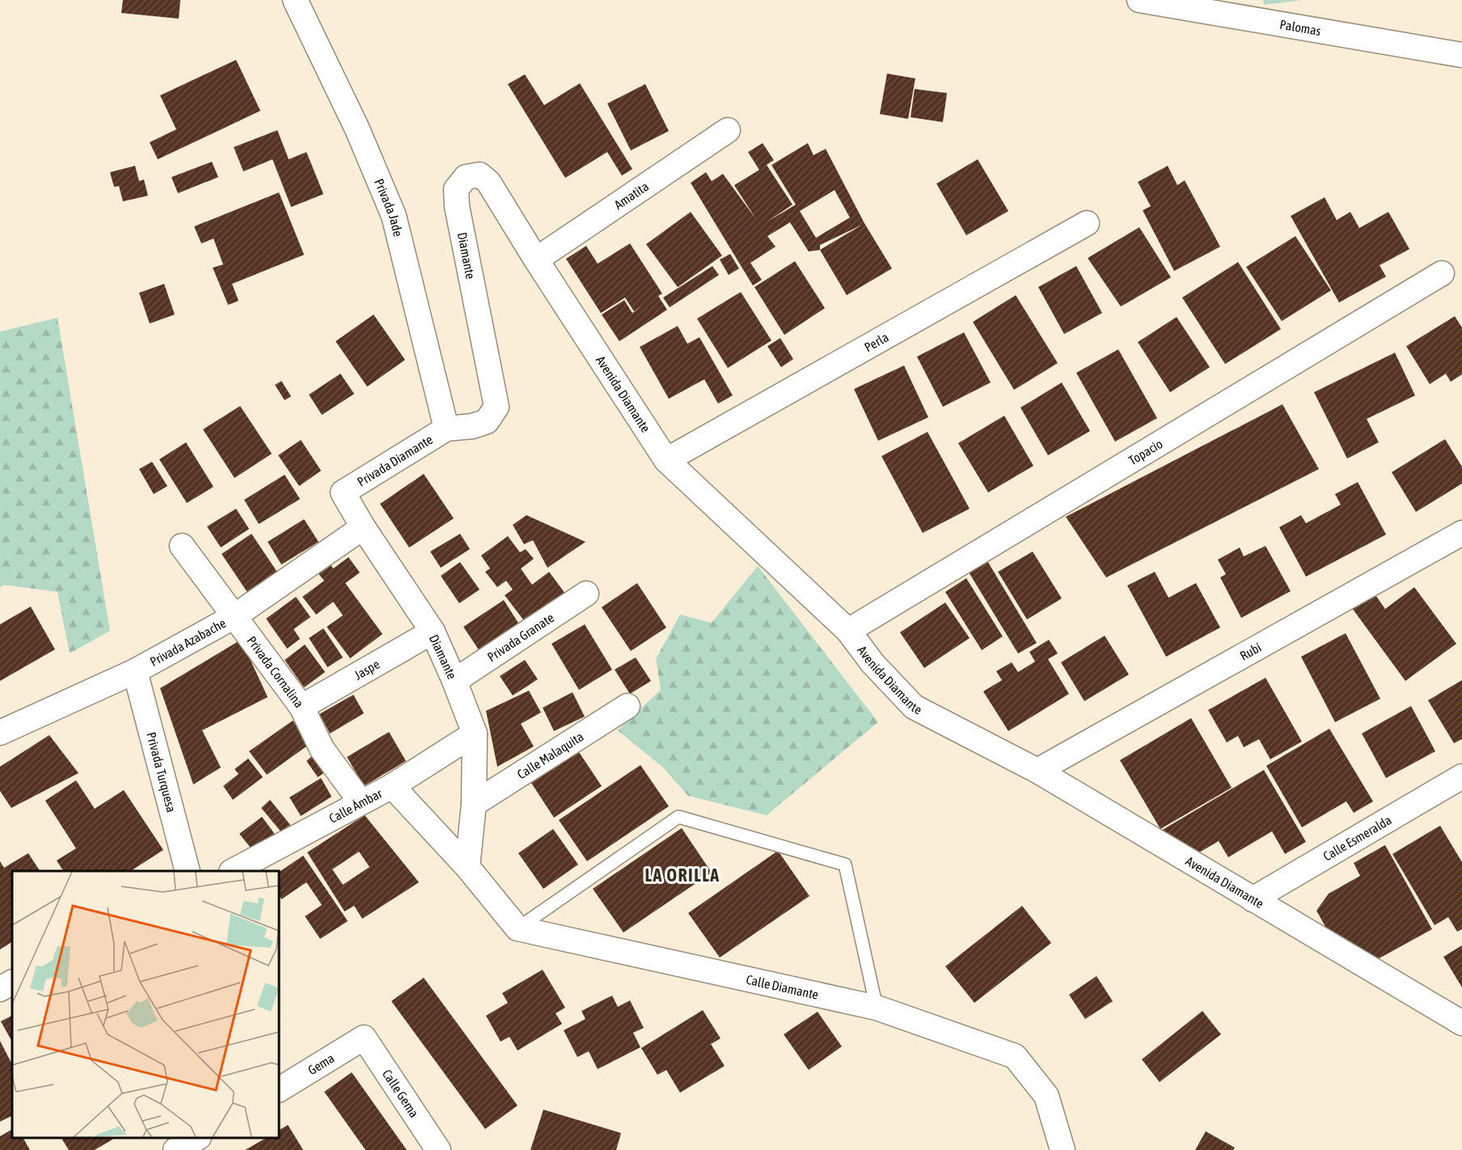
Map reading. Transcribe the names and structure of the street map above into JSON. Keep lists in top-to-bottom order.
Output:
{
  "streets": {
    "street": [
      "Palomas",
      "Amatita",
      "Privada Jade",
      "Diamante",
      "Perla",
      "Avenida Diamante",
      "Topacio",
      "Privada Diamante",
      "Privada Granate",
      "Privada Azabache",
      "Rubí",
      "Jaspe",
      "Privada Cornalina",
      "Calle Malaquita",
      "Privada Turquesa",
      "Calle Ámbar",
      "Calle Esmeralda",
      "Calle Diamante",
      "Gema",
      "Calle Gema"
    ]
  },
  "crossings": [
    ["Amatita", "Avenida Diamante"],
    ["Privada Jade", "Privada Diamante"],
    ["Diamante", "Avenida Diamante"],
    ["Diamante", "Privada Diamante"],
    ["Diamante", "Privada Granate"],
    ["Diamante", "Privada Azabache"],
    ["Diamante", "Jaspe"],
    ["Diamante", "Calle Malaquita"],
    ["Diamante", "Calle Ámbar"],
    ["Perla", "Avenida Diamante"],
    ["Avenida Diamante", "Topacio"],
    ["Avenida Diamante", "Rubí"],
    ["Avenida Diamante", "Calle Esmeralda"],
    ["Privada Diamante", "Privada Azabache"],
    ["Privada Azabache", "Privada Cornalina"],
    ["Privada Azabache", "Privada Turquesa"],
    ["Jaspe", "Privada Cornalina"],
    ["Privada Cornalina", "Calle Ámbar"],
    ["Gema", "Calle Gema"]
  ],
  "districts": ["LA ORILLA"]
}
